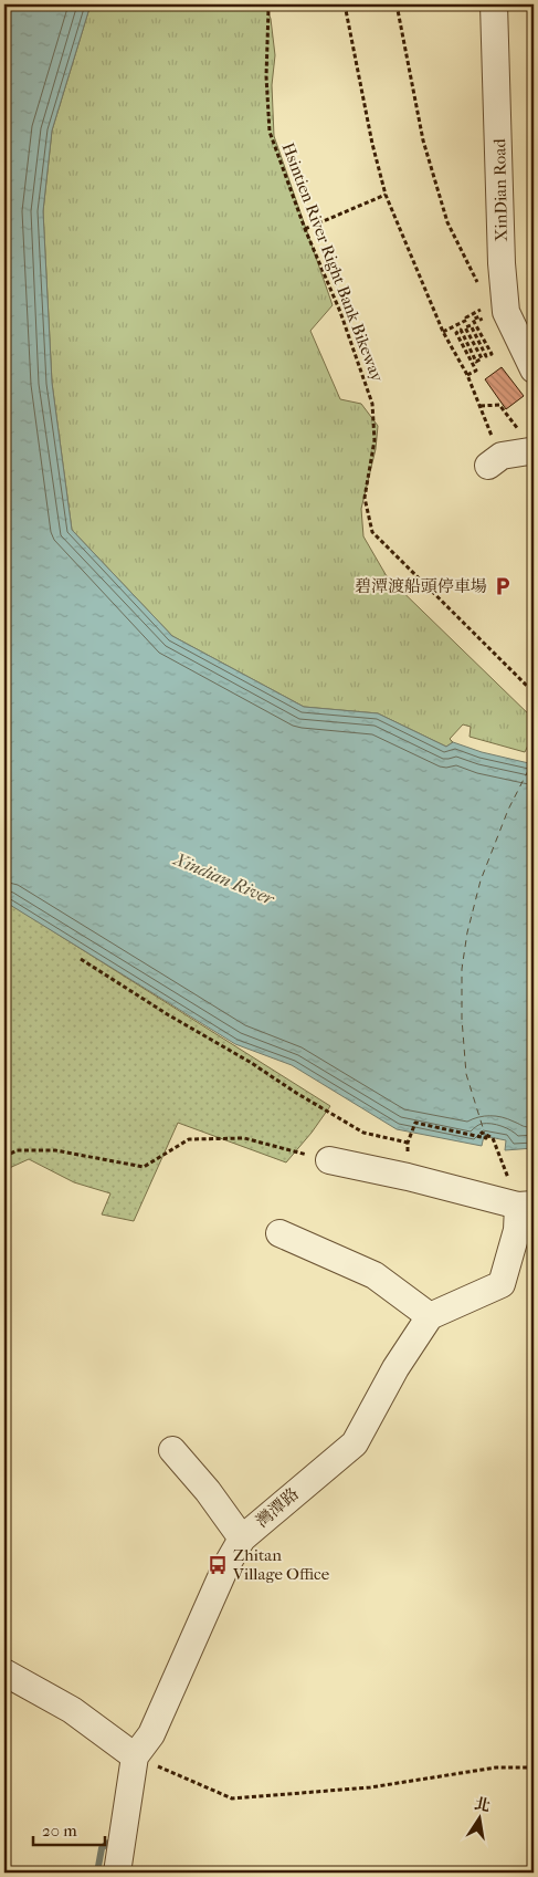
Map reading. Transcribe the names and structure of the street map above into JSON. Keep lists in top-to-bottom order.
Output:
{
  "streets": {
    "street": ["XinDian Road", "灣潭路"],
    "path": ["Hsintien River Right Bank Bikeway"]
  },
  "water": ["Xindian River"],
  "places": {
    "parking": ["碧潭渡船頭停車場"],
    "bus stop": ["Zhitan Village Office"]
  },
  "scale_bar": "20 m",
  "north": "top"
}
